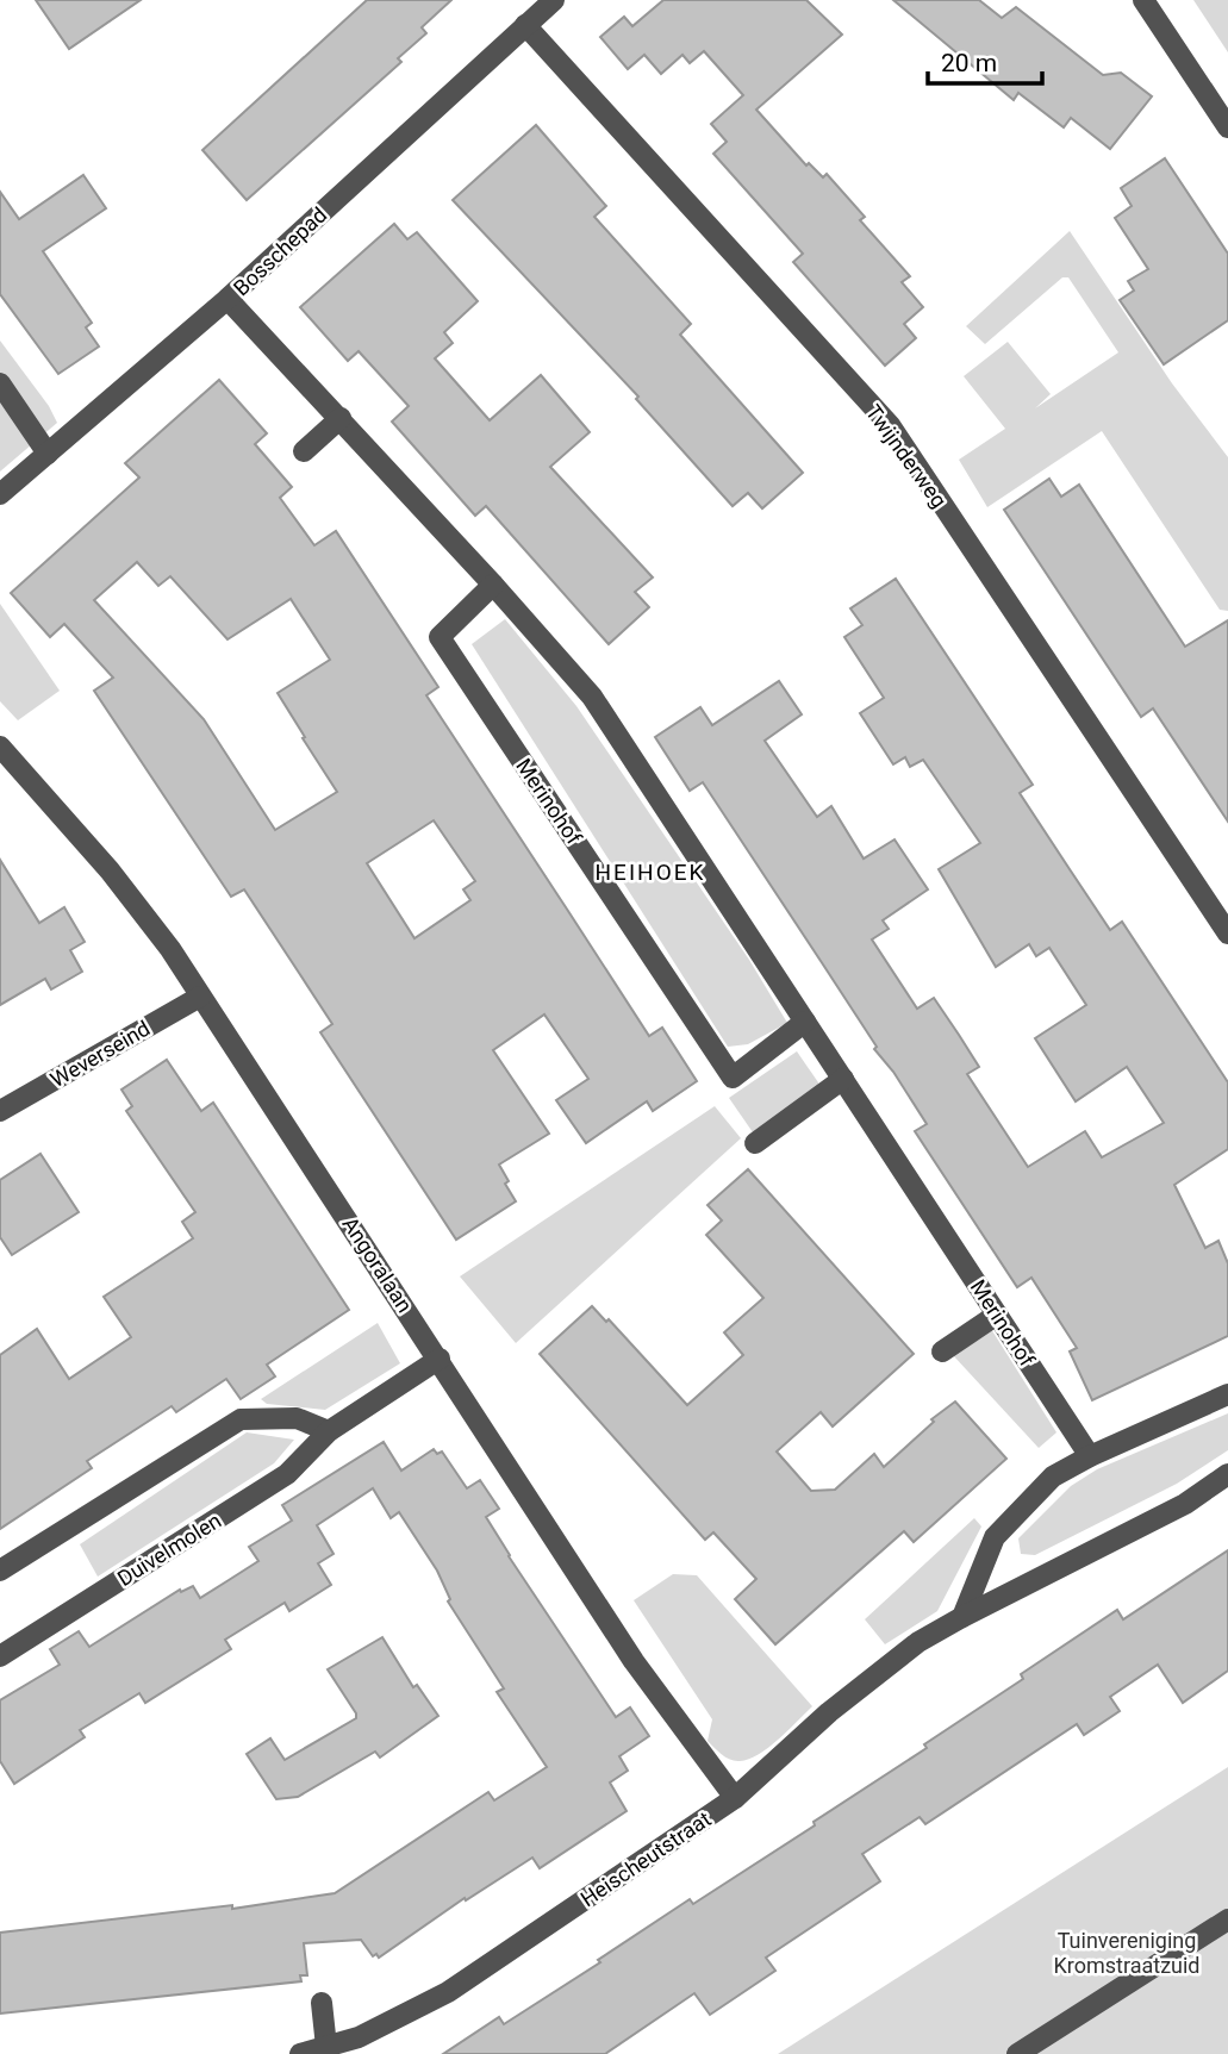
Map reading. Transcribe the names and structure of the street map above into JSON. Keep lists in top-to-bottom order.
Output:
{
  "streets": {
    "street": [
      "Bosschepad",
      "Twijnderweg",
      "Merinohof",
      "Weverseind",
      "Angoralaan",
      "Duivelmolen",
      "Heischeutstraat"
    ]
  },
  "crossings": [
    ["Bosschepad", "Twijnderweg"],
    ["Bosschepad", "Merinohof"],
    ["Weverseind", "Angoralaan"],
    ["Angoralaan", "Duivelmolen"],
    ["Angoralaan", "Heischeutstraat"]
  ],
  "districts": ["HEIHOEK"],
  "parks": ["Tuinvereniging Kromstraatzuid"],
  "scale_bar": "20 m"
}
